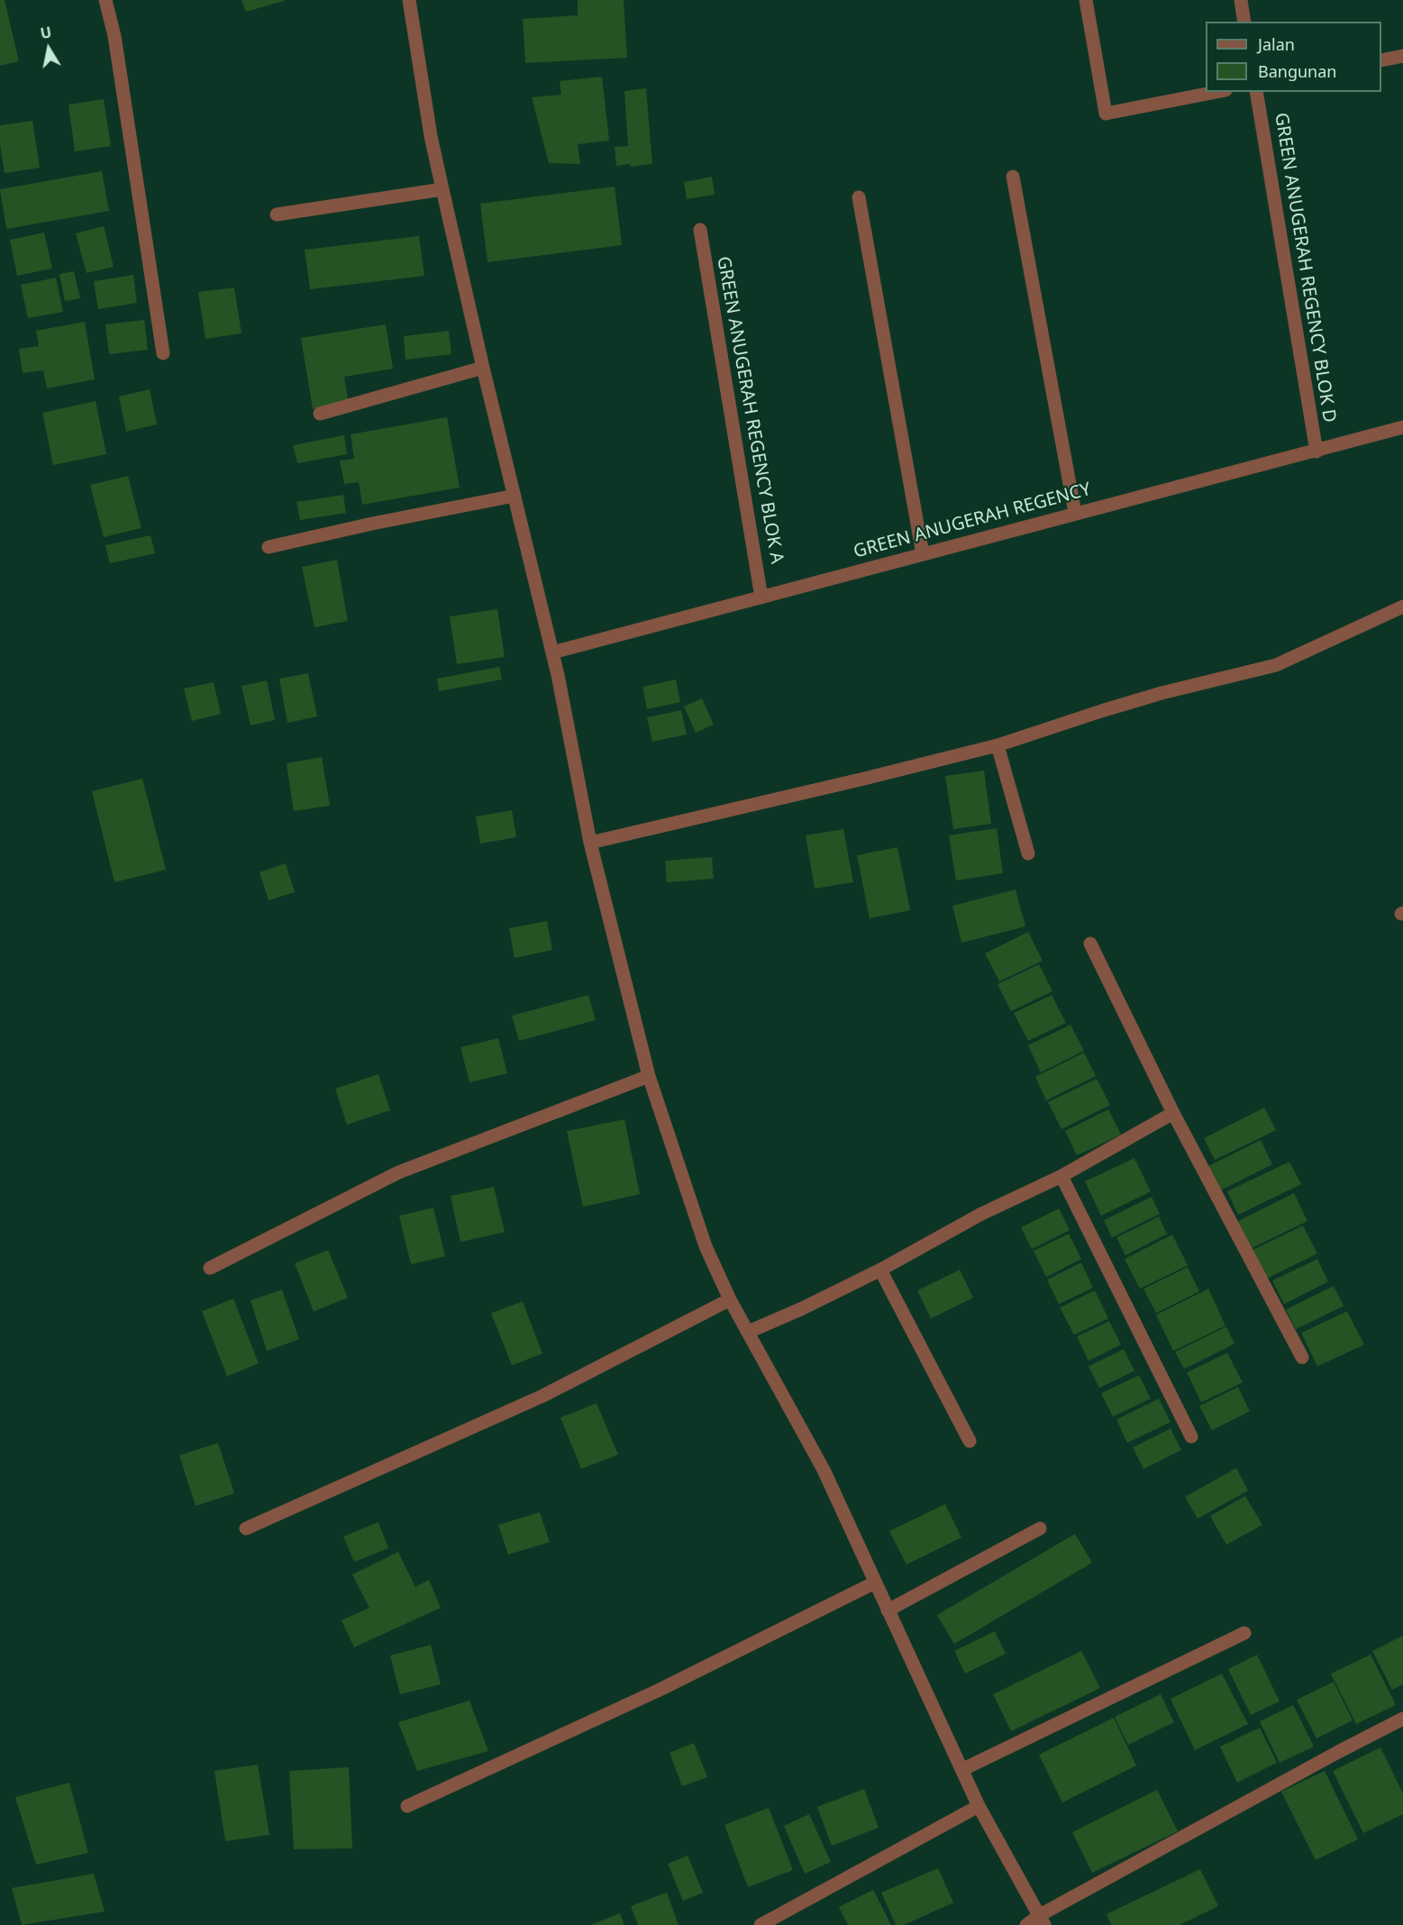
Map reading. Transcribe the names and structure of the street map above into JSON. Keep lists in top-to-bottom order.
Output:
{
  "streets": {
    "street": ["GREEN ANUGERAH REGENCY BLOK D", "GREEN ANUGERAH REGENCY BLOK A", "GREEN ANUGERAH REGENCY"]
  },
  "crossings": [
    ["GREEN ANUGERAH REGENCY BLOK D", "GREEN ANUGERAH REGENCY"],
    ["GREEN ANUGERAH REGENCY BLOK A", "GREEN ANUGERAH REGENCY"]
  ],
  "legend": ["Jalan", "Bangunan"],
  "north": "top"
}
